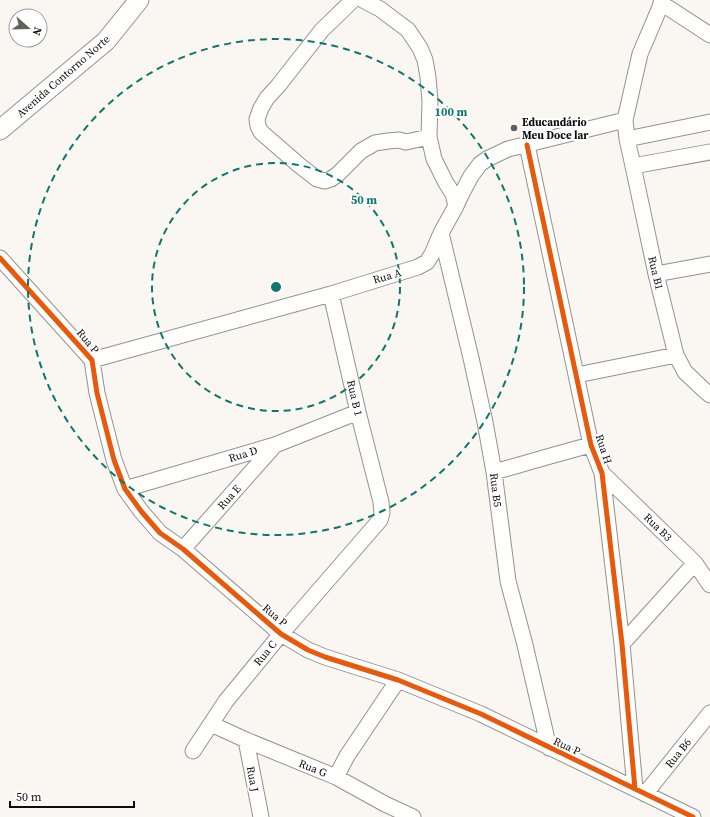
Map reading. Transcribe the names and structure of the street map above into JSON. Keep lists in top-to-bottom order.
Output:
{
  "streets": {
    "street": [
      "Avenida Contorno Norte",
      "Rua B1",
      "Rua A",
      "Rua P",
      "Rua B 1",
      "Rua H",
      "Rua D",
      "Rua B5",
      "Rua E",
      "Rua B3",
      "Rua C",
      "Rua B6",
      "Rua G",
      "Rua J"
    ]
  },
  "crossings": [
    ["Rua B1", "Rua A"],
    ["Rua A", "Rua P"],
    ["Rua A", "Rua B 1"],
    ["Rua A", "Rua H"],
    ["Rua A", "Rua B5"],
    ["Rua P", "Rua H"],
    ["Rua P", "Rua D"],
    ["Rua P", "Rua B5"],
    ["Rua P", "Rua E"],
    ["Rua P", "Rua C"],
    ["Rua P", "Rua B6"],
    ["Rua B 1", "Rua D"],
    ["Rua B 1", "Rua C"],
    ["Rua H", "Rua B3"],
    ["Rua H", "Rua B6"],
    ["Rua D", "Rua E"],
    ["Rua C", "Rua G"],
    ["Rua G", "Rua J"]
  ],
  "places": ["Educandário Meu Doce lar"],
  "scale_bar": "50 m",
  "north": "right",
  "rings": ["100 m", "50 m"]
}
